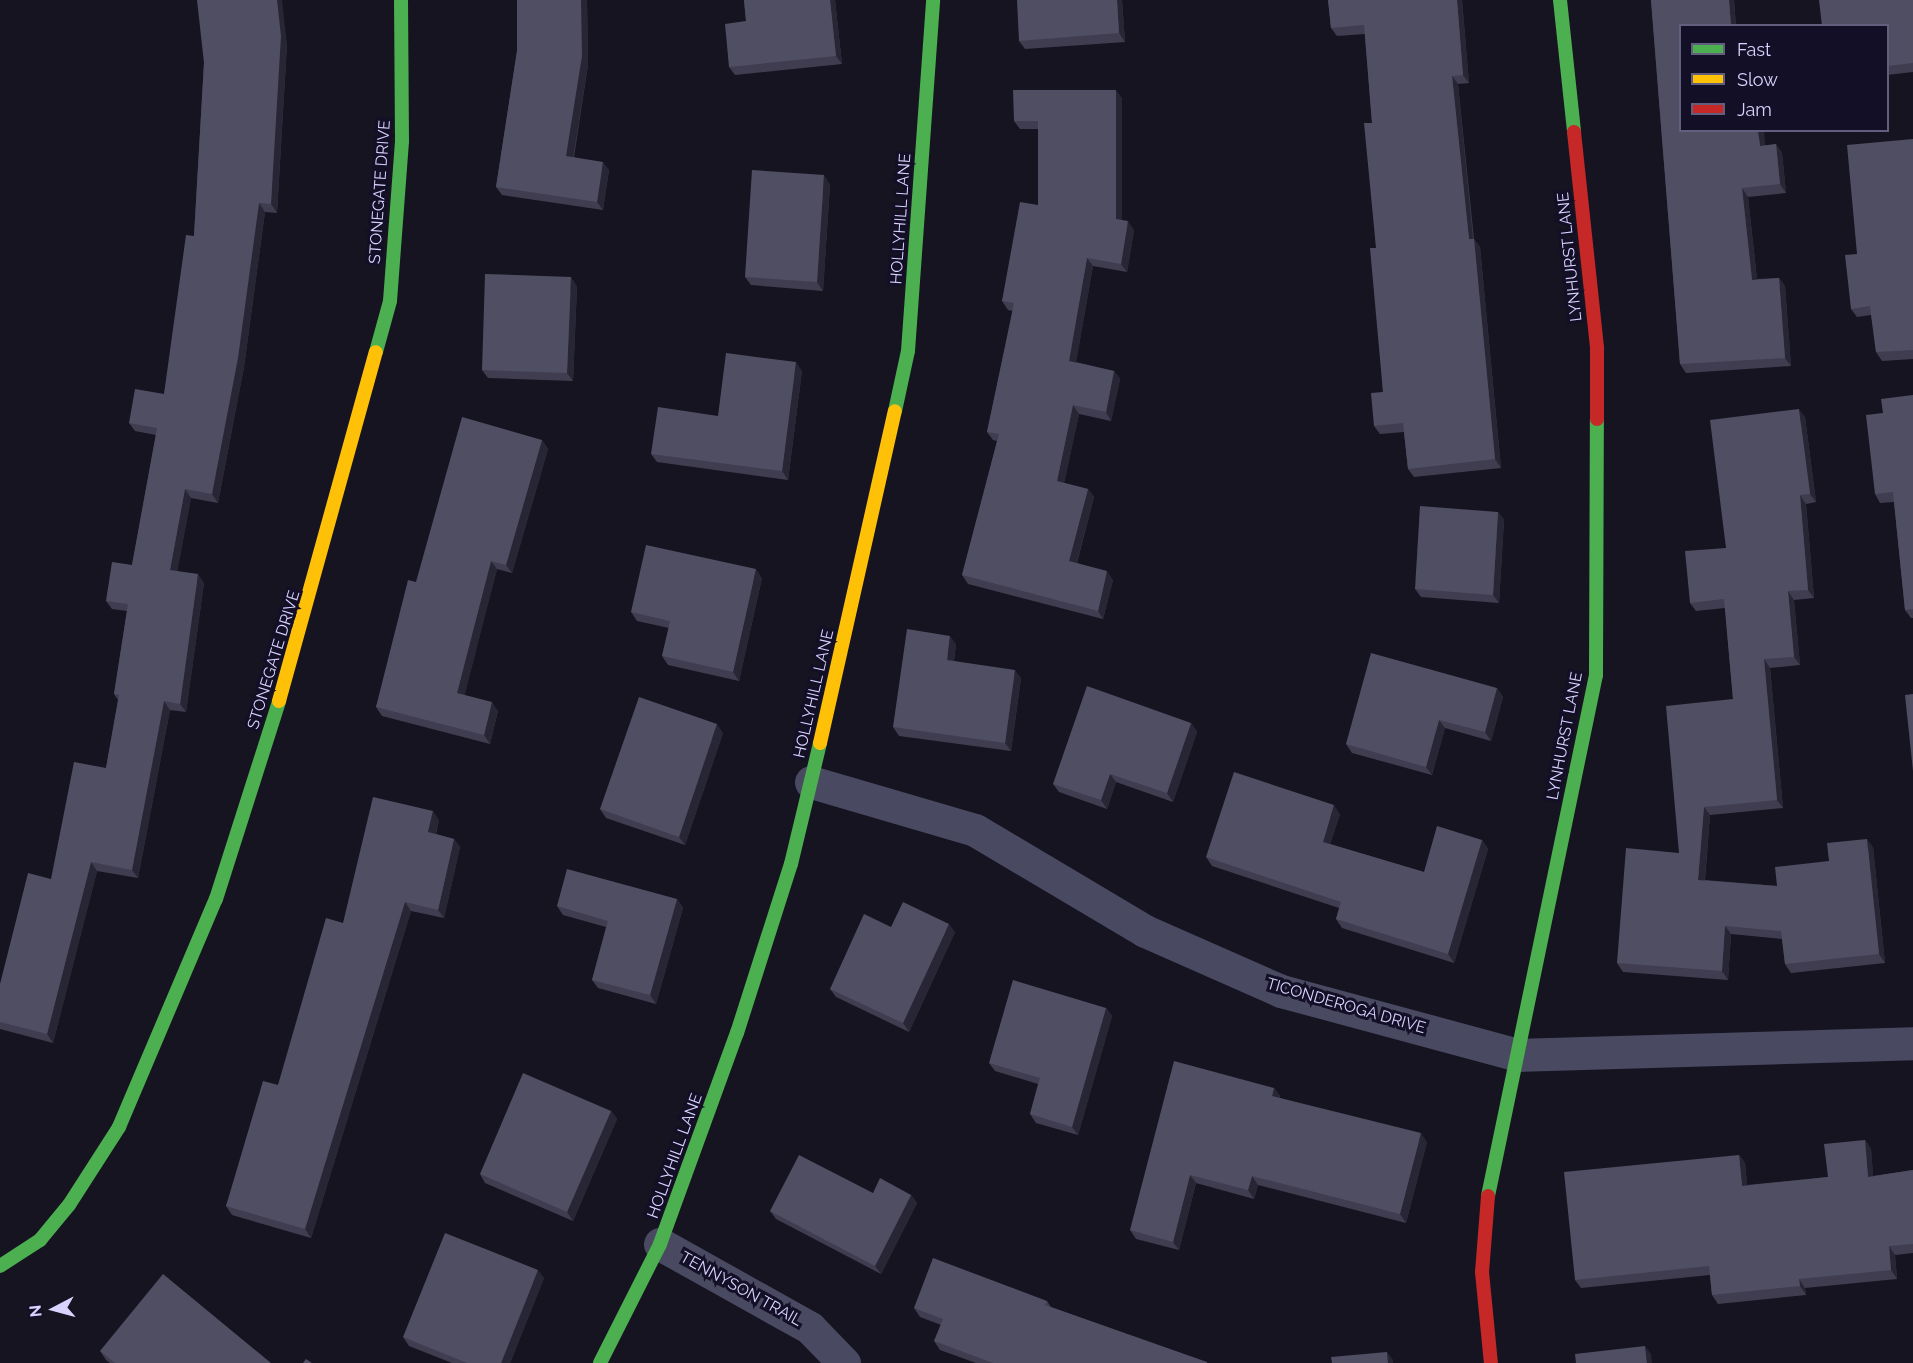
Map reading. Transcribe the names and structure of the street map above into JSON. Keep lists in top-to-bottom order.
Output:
{
  "streets": {
    "street": [
      "STONEGATE DRIVE",
      "HOLLYHILL LANE",
      "LYNHURST LANE",
      "TICONDEROGA DRIVE",
      "TENNYSON TRAIL"
    ]
  },
  "crossings": [
    ["HOLLYHILL LANE", "TICONDEROGA DRIVE"],
    ["HOLLYHILL LANE", "TENNYSON TRAIL"],
    ["LYNHURST LANE", "TICONDEROGA DRIVE"]
  ],
  "legend": ["Fast", "Slow", "Jam"],
  "north": "left"
}
